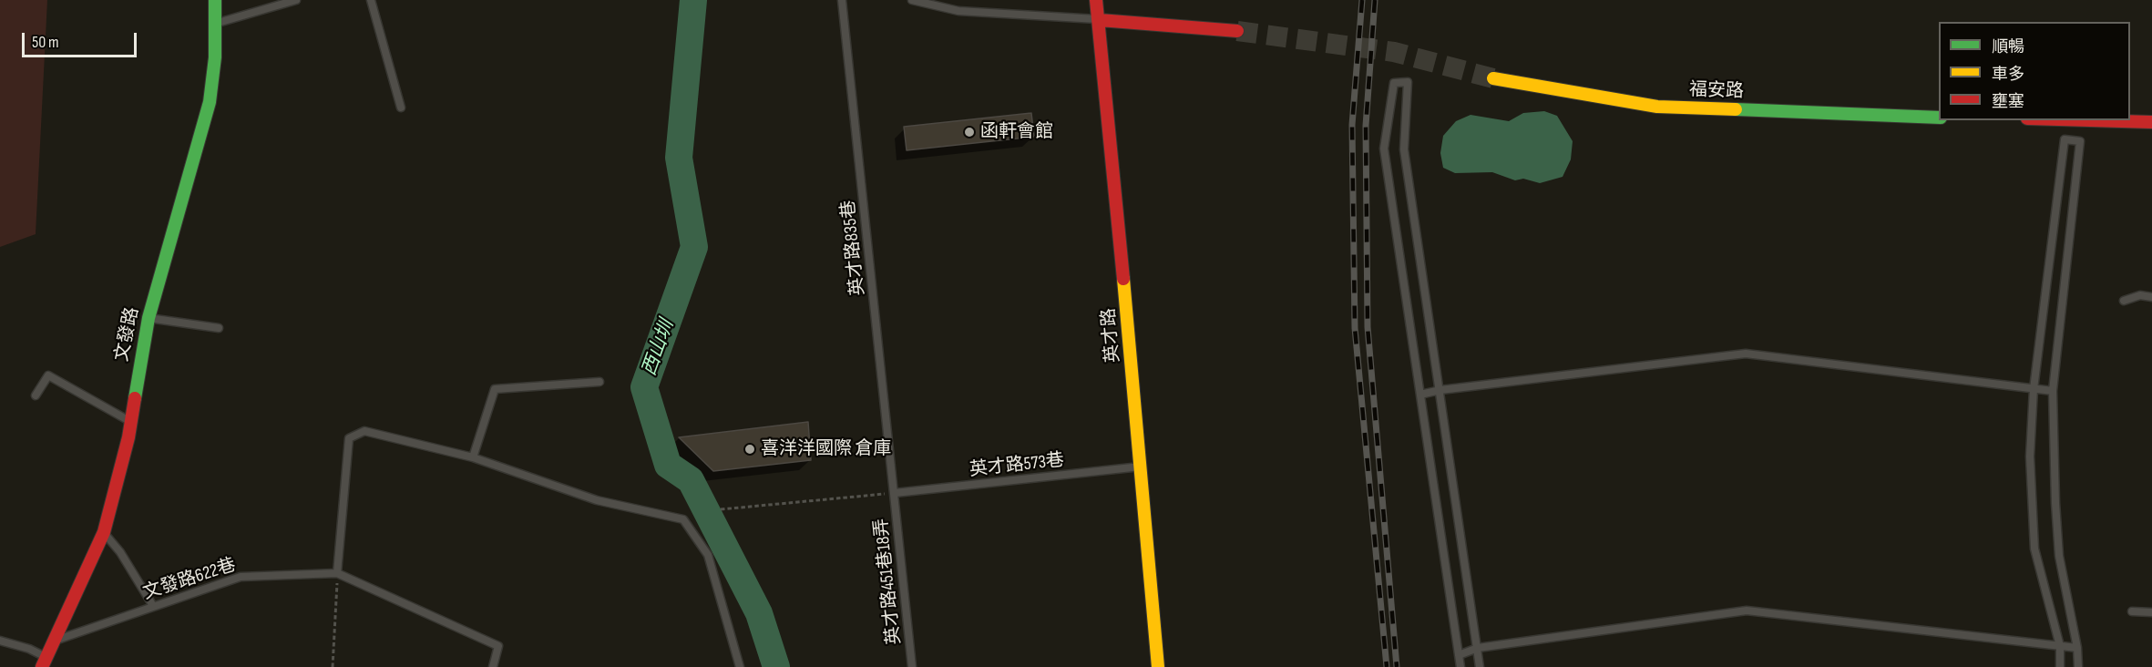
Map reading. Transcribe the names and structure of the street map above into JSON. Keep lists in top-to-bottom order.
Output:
{
  "streets": {
    "street": ["福安路", "文發路", "英才路"],
    "lane": [
      "英才路835巷",
      "英才路573巷",
      "文發路622巷",
      "英才路451巷18弄"
    ]
  },
  "crossings": [
    ["英才路835巷", "英才路573巷"],
    ["英才路835巷", "英才路451巷18弄"],
    ["文發路", "文發路622巷"],
    ["英才路", "英才路573巷"],
    ["英才路573巷", "英才路451巷18弄"]
  ],
  "water": ["西山圳"],
  "places": ["函軒會館", "喜洋洋國際 倉庫"],
  "legend": ["順暢", "車多", "壅塞"],
  "scale_bar": "50 m"
}
